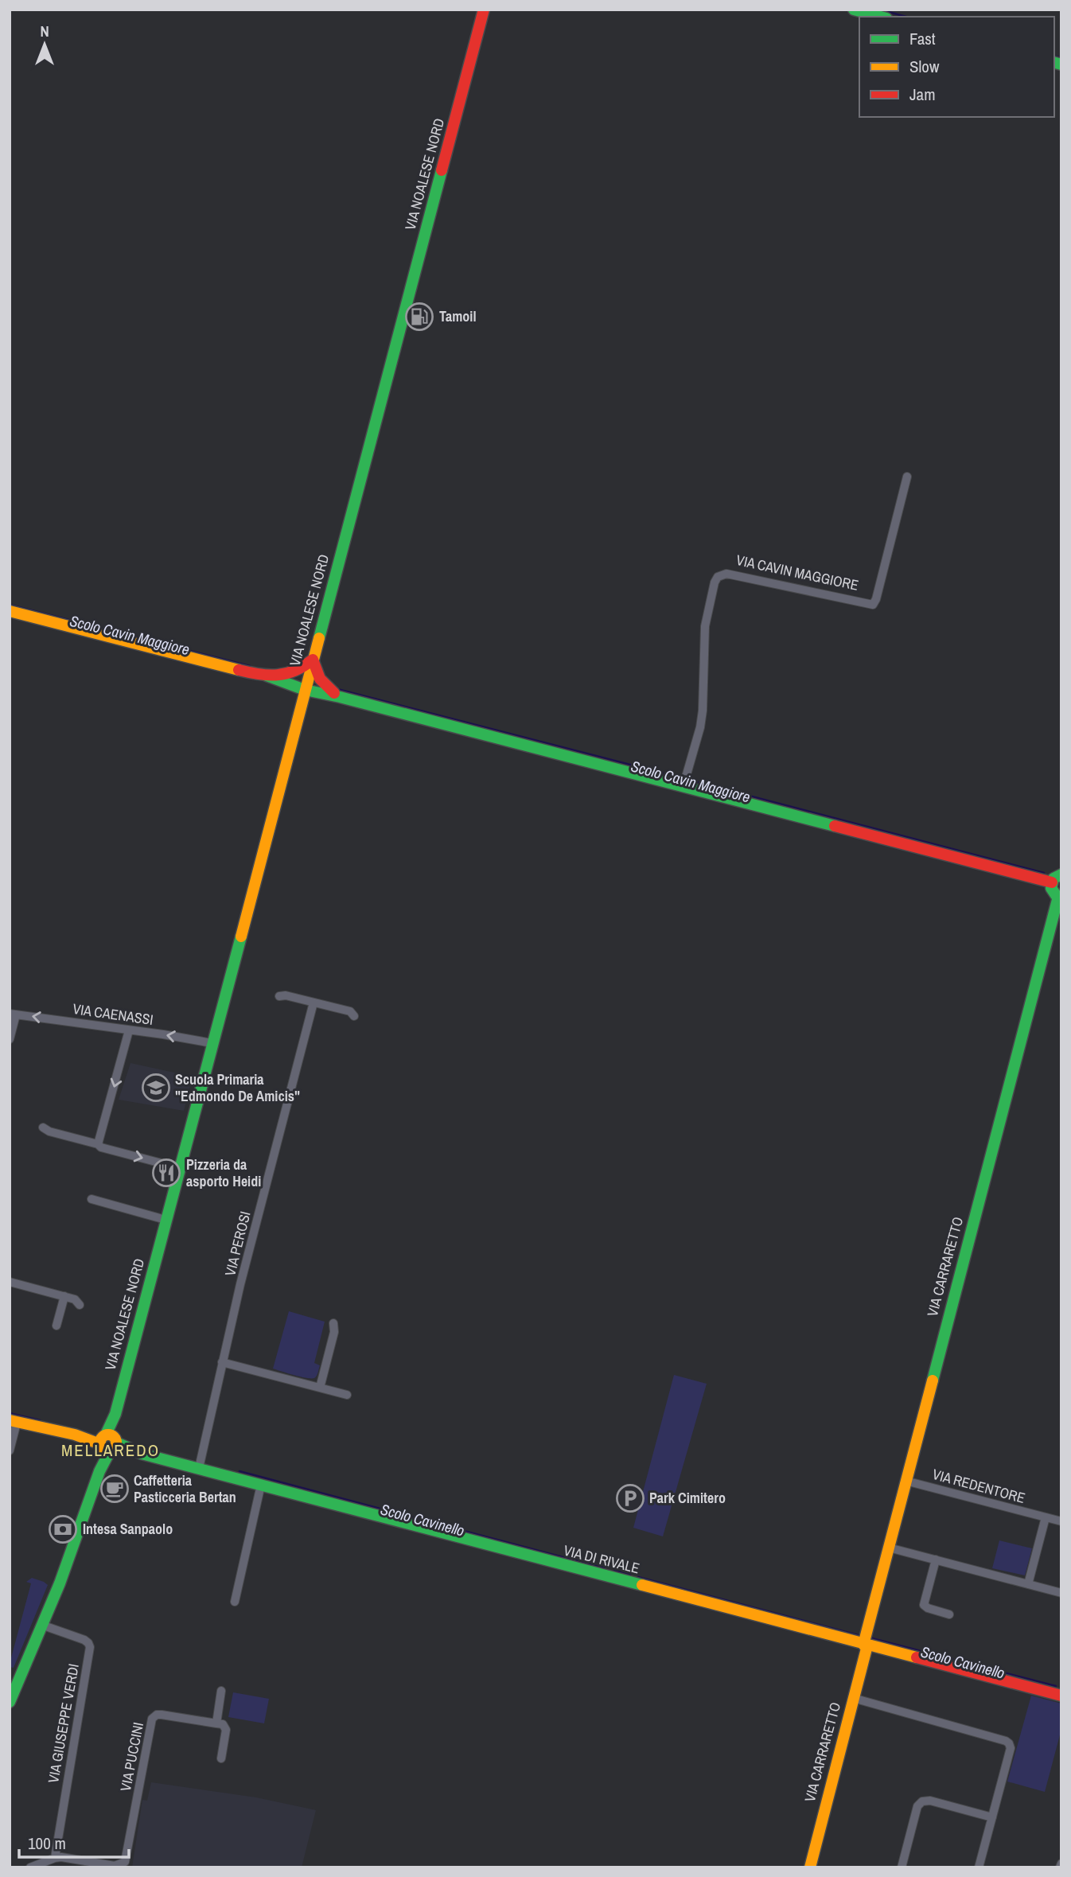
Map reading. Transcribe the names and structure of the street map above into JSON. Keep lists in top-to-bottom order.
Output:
{
  "streets": {
    "street": [
      "VIA NOALESE NORD",
      "VIA CAVIN MAGGIORE",
      "VIA CAENASSI",
      "VIA PEROSI",
      "VIA CARRARETTO",
      "VIA REDENTORE",
      "VIA DI RIVALE",
      "VIA GIUSEPPE VERDI",
      "VIA PUCCINI"
    ]
  },
  "crossings": [
    ["VIA NOALESE NORD", "VIA CAENASSI"],
    ["VIA NOALESE NORD", "VIA DI RIVALE"],
    ["VIA NOALESE NORD", "VIA GIUSEPPE VERDI"],
    ["VIA PEROSI", "VIA DI RIVALE"],
    ["VIA CARRARETTO", "VIA REDENTORE"],
    ["VIA CARRARETTO", "VIA DI RIVALE"],
    ["VIA GIUSEPPE VERDI", "VIA PUCCINI"]
  ],
  "one_way": ["VIA CAENASSI"],
  "districts": ["MELLAREDO"],
  "water": ["Scolo Cavin Maggiore", "Scolo Cavinello"],
  "places": {
    "fuel station": ["Tamoil"],
    "school or university": ["Scuola Primaria \"Edmondo De Amicis\""],
    "restaurant": ["Pizzeria da asporto Heidi"],
    "cafe": ["Caffetteria Pasticceria Bertan"],
    "parking": ["Park Cimitero"],
    "bank": ["Intesa Sanpaolo"]
  },
  "legend": ["Fast", "Slow", "Jam"],
  "scale_bar": "100 m",
  "north": "top"
}
